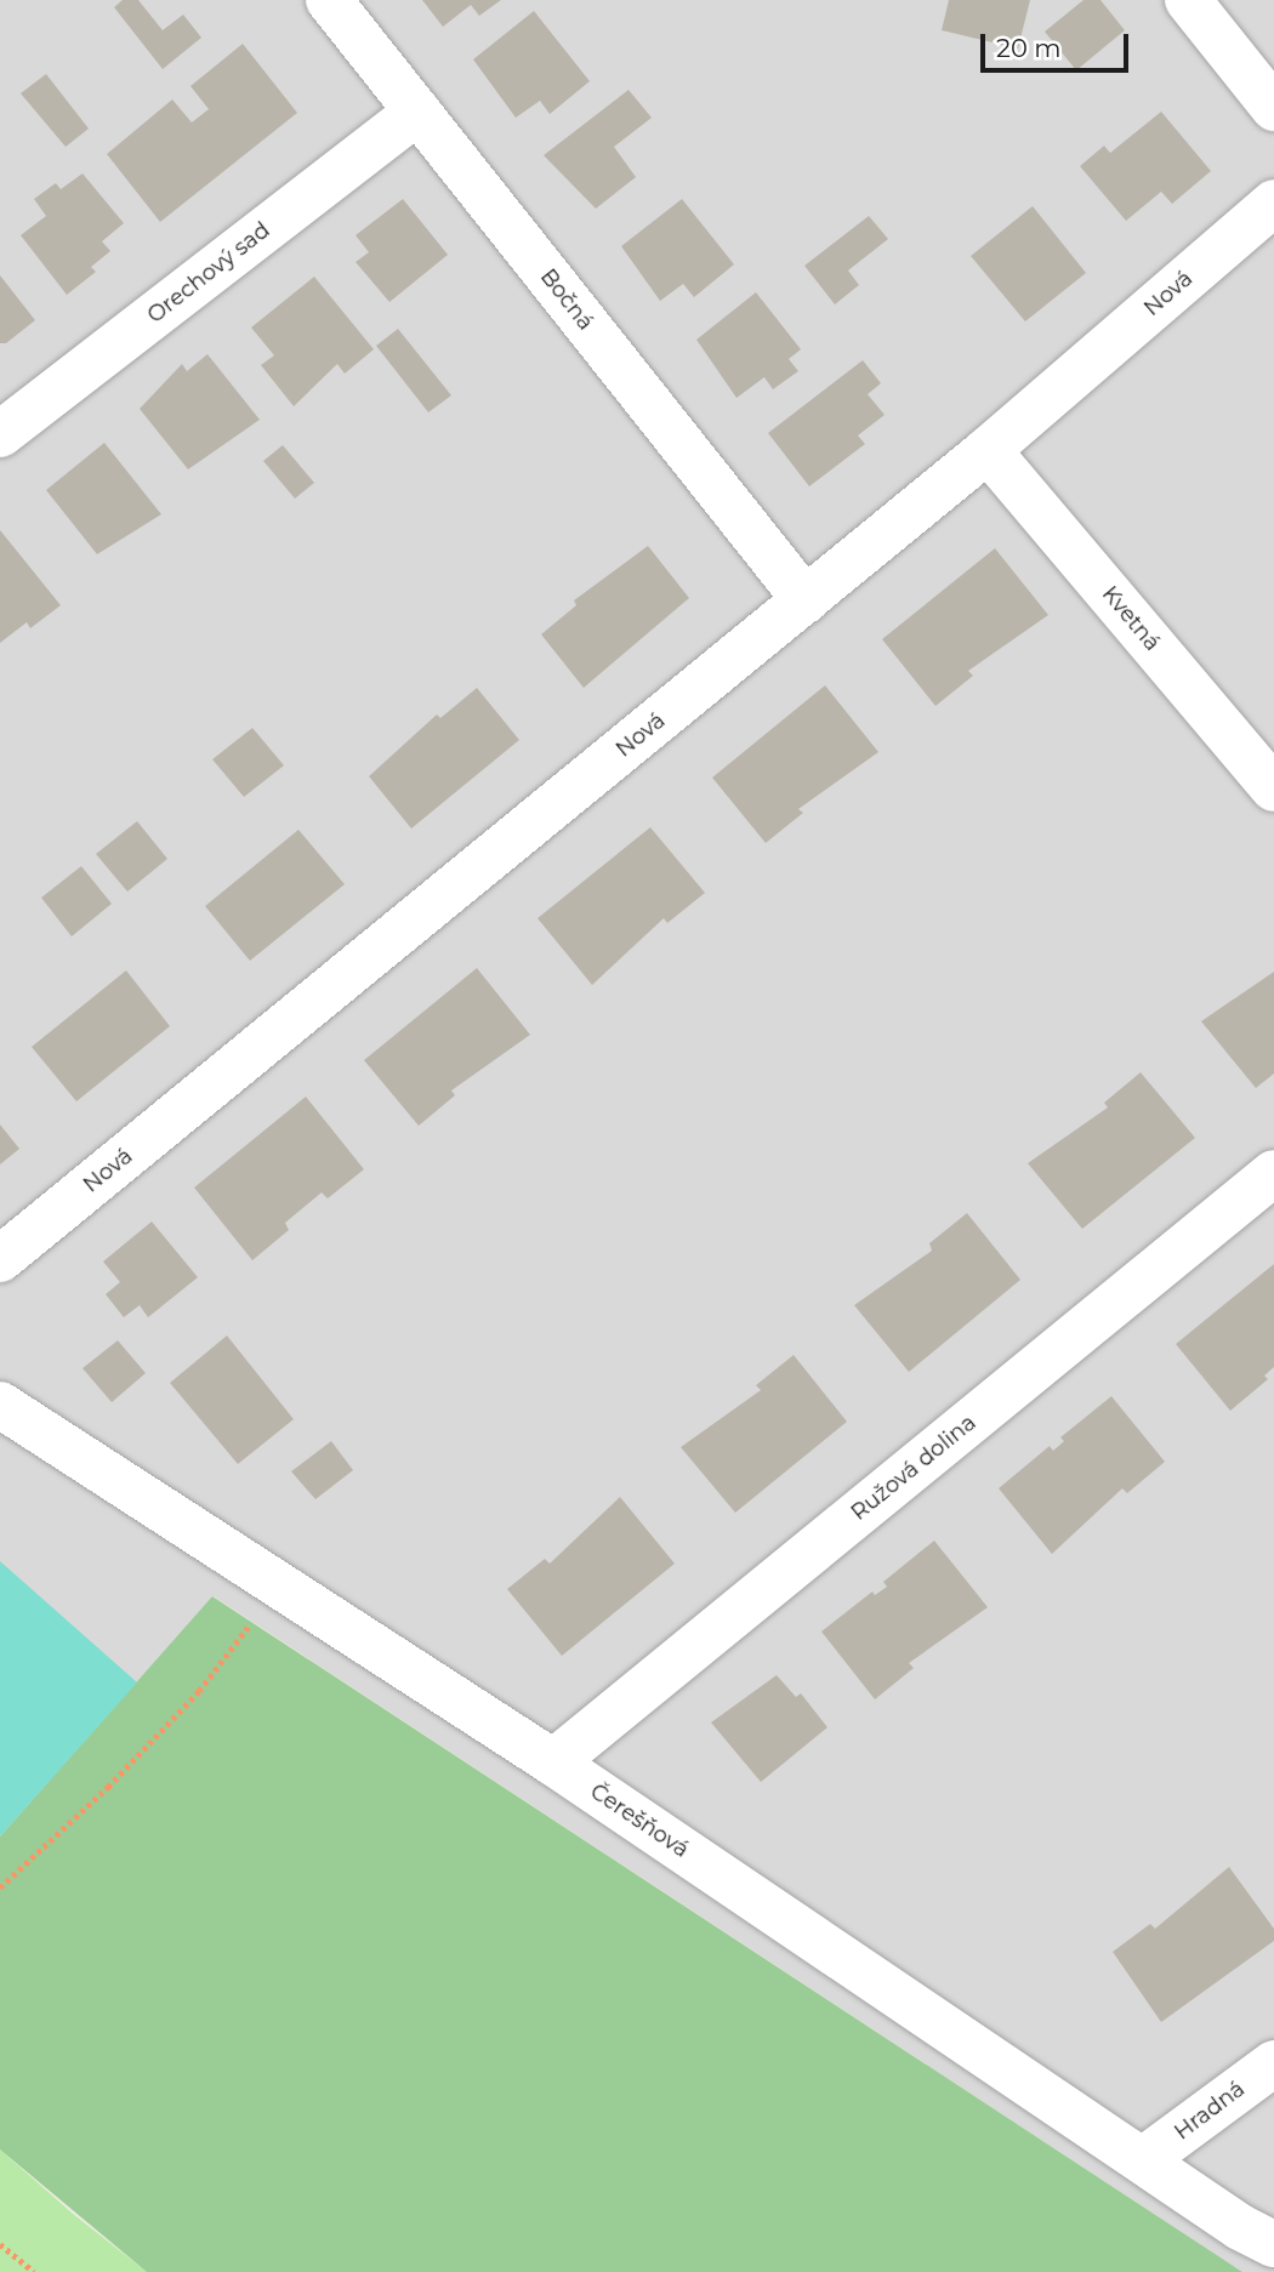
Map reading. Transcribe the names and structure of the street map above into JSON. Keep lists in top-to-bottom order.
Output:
{
  "streets": {
    "street": [
      "Orechový sad",
      "Nová",
      "Bočná",
      "Kvetná",
      "Ružová dolina",
      "Čerešňová",
      "Hradná"
    ]
  },
  "crossings": [
    ["Orechový sad", "Bočná"],
    ["Nová", "Bočná"],
    ["Nová", "Kvetná"],
    ["Ružová dolina", "Čerešňová"],
    ["Čerešňová", "Hradná"]
  ],
  "scale_bar": "20 m"
}
